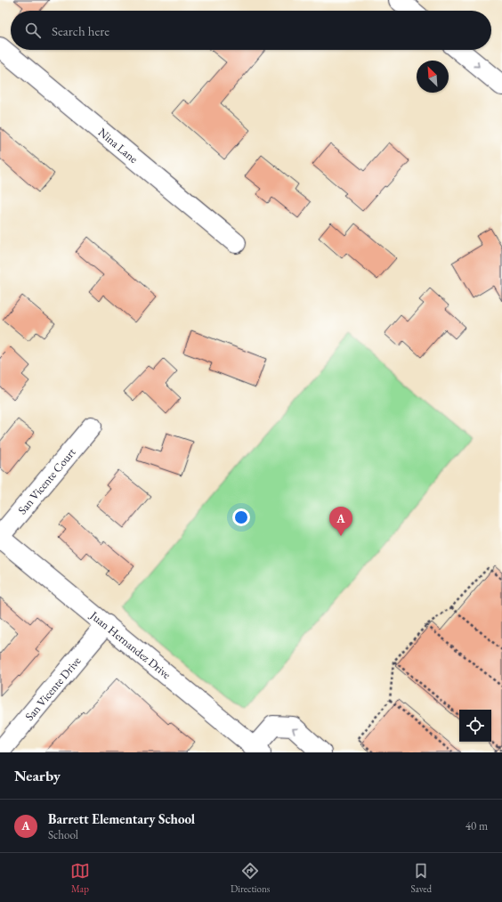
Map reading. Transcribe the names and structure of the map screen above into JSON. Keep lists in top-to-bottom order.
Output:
{
  "streets": {
    "main road": [
      "Nina Lane",
      "San Vicente Court",
      "Juan Hernandez Drive",
      "San Vicente Drive"
    ]
  },
  "crossings": [
    ["San Vicente Court", "Juan Hernandez Drive"],
    ["Juan Hernandez Drive", "San Vicente Drive"]
  ],
  "north": "top left",
  "page": {
    "search": "Search here",
    "pins": "A",
    "heading": "Nearby",
    "list": [
      {
        "mark": "A",
        "name": "Barrett Elementary School",
        "note": "School",
        "value": "40 m"
      }
    ],
    "nav": ["Map", "Directions", "Saved"]
  }
}
